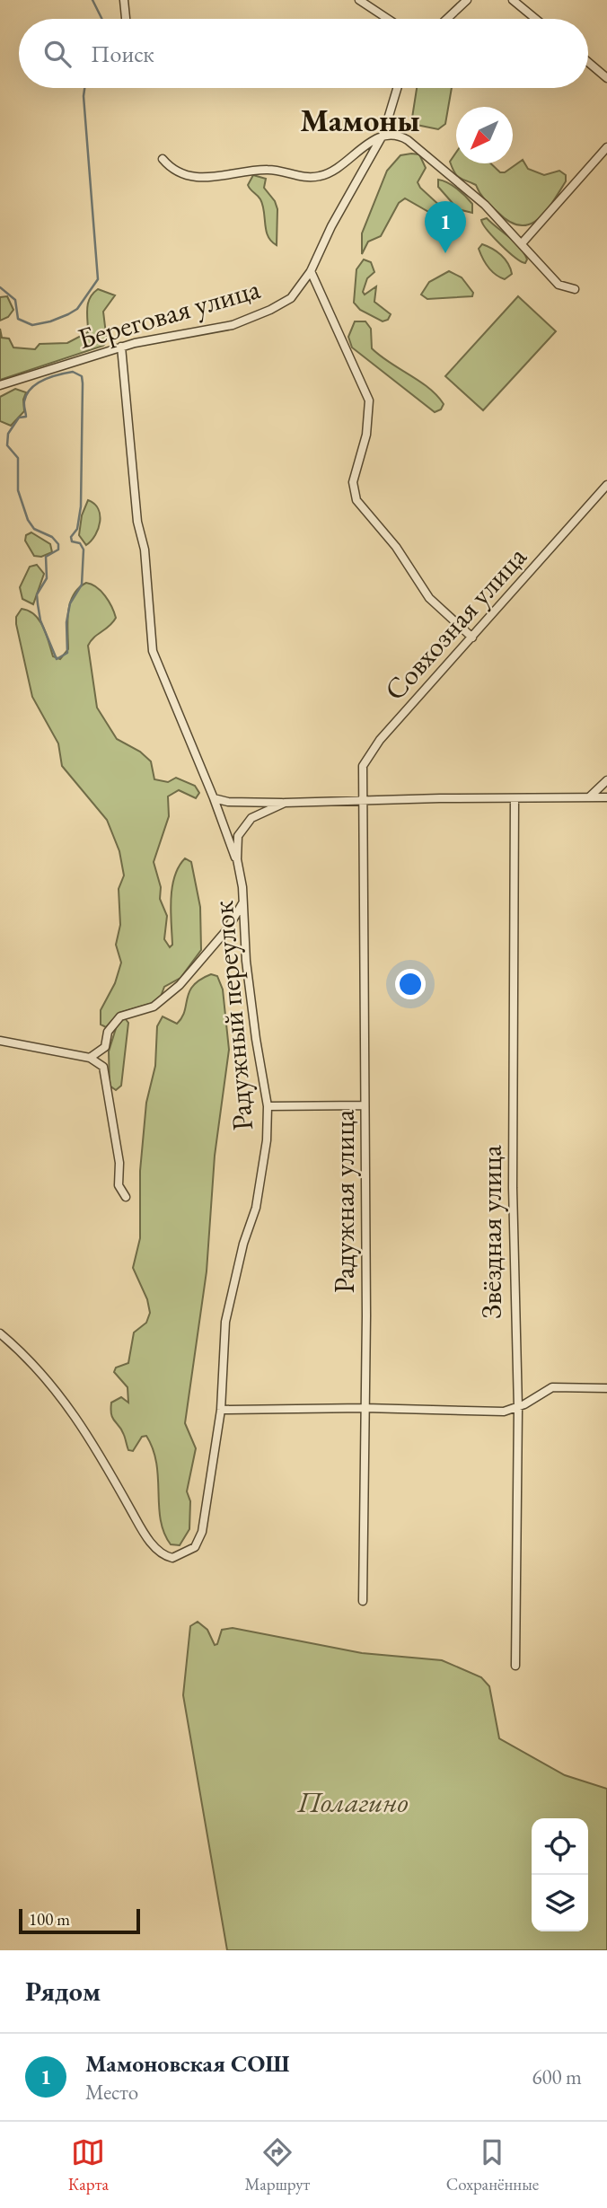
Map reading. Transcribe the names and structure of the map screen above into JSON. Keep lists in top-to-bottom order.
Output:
{
  "streets": {
    "street": [
      "Береговая улица",
      "Совхозная улица",
      "Радужный переулок",
      "Радужная улица",
      "Звёздная улица"
    ]
  },
  "crossings": [
    ["Совхозная улица", "Радужный переулок"],
    ["Совхозная улица", "Радужная улица"],
    ["Радужный переулок", "Радужная улица"],
    ["Радужный переулок", "Звёздная улица"]
  ],
  "districts": ["Мамоны"],
  "parks": ["Полагино"],
  "scale_bar": "100 m",
  "north": "bottom left",
  "page": {
    "search": "Поиск",
    "pins": "1",
    "scale": "100 m",
    "heading": "Рядом",
    "list": [
      {
        "mark": "1",
        "name": "Мамоновская СОШ",
        "note": "Место",
        "value": "600 m"
      }
    ],
    "nav": ["Карта", "Маршрут", "Сохранённые"]
  }
}
